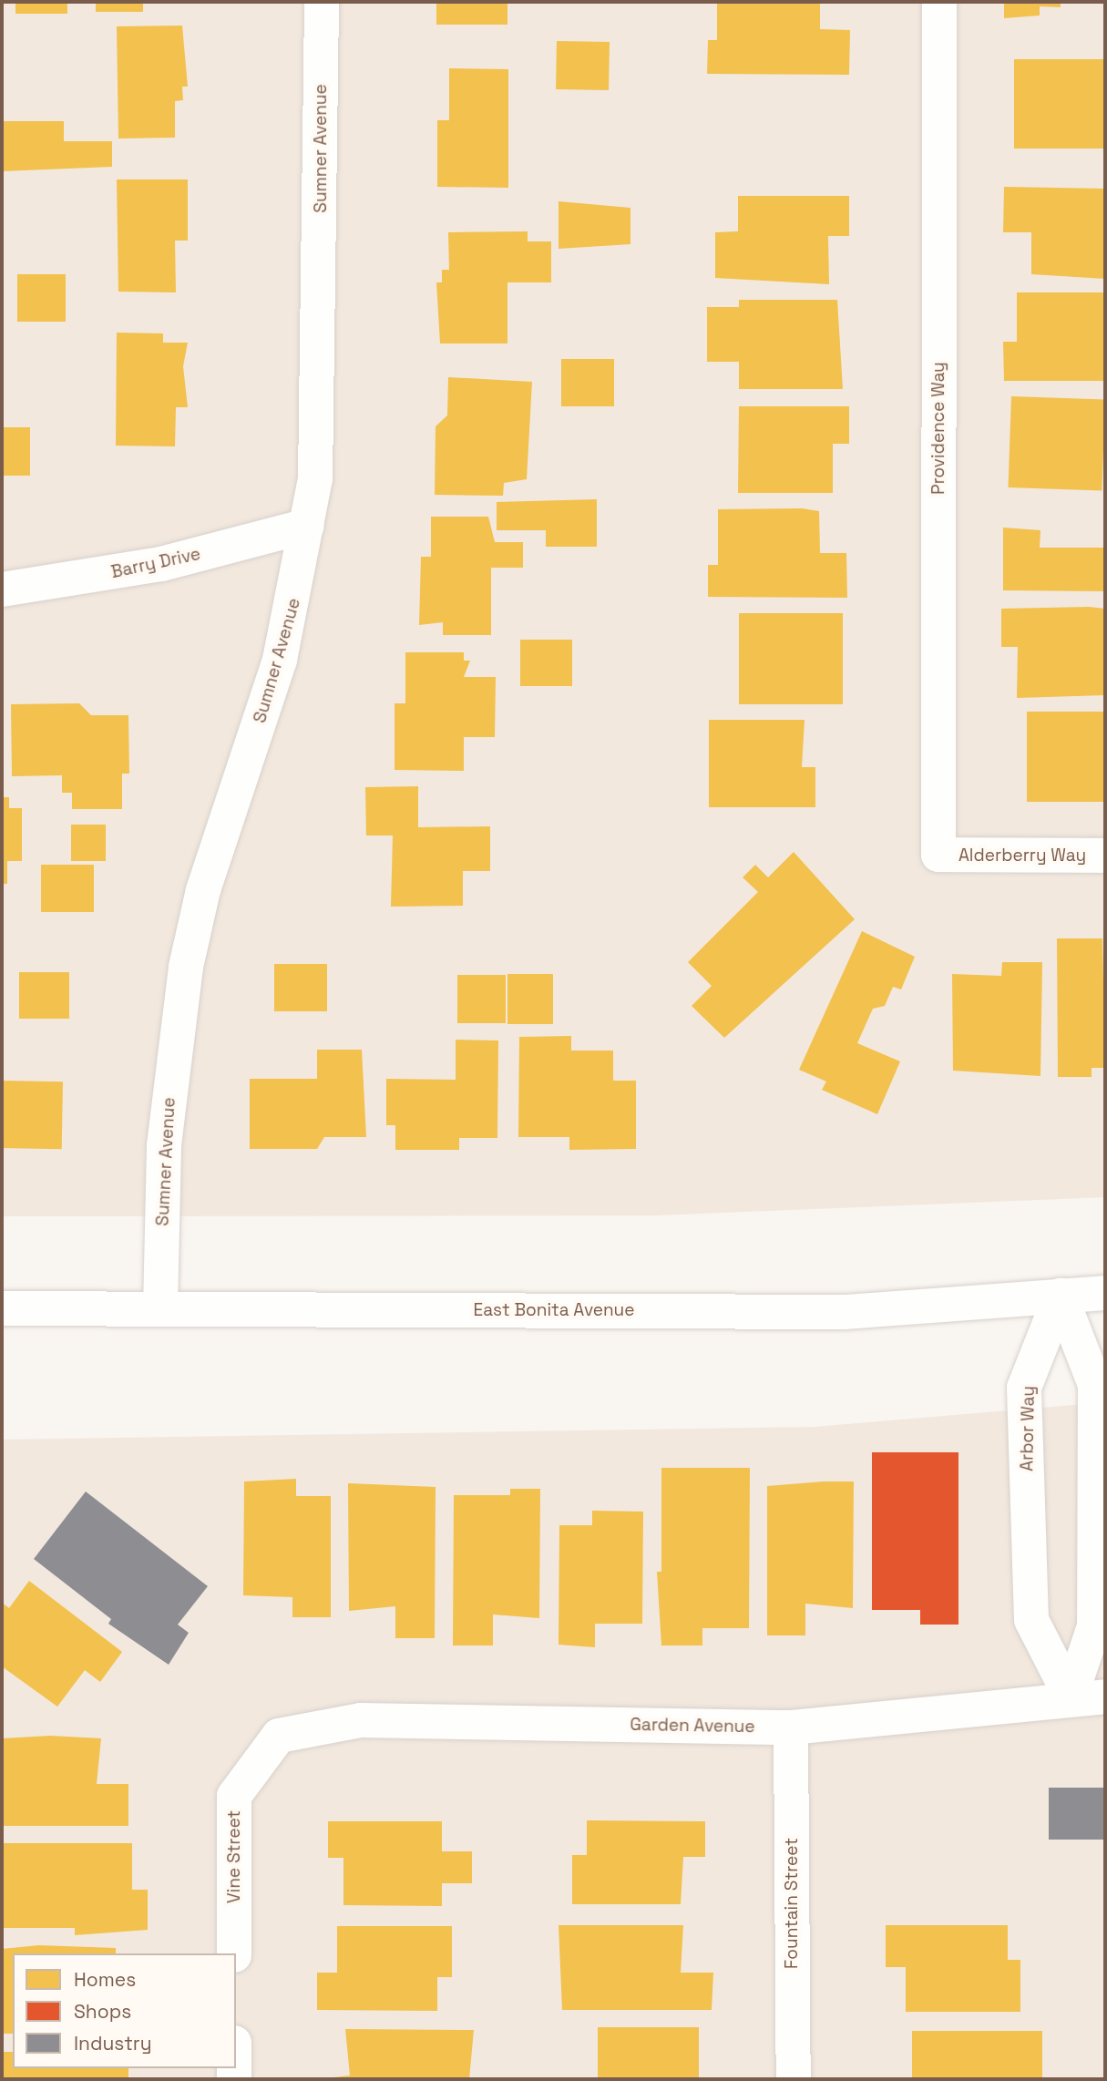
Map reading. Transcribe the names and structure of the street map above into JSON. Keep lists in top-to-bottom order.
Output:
{
  "streets": {
    "street": [
      "Sumner Avenue",
      "Providence Way",
      "Barry Drive",
      "Alderberry Way",
      "East Bonita Avenue",
      "Arbor Way",
      "Garden Avenue",
      "Vine Street",
      "Fountain Street"
    ]
  },
  "crossings": [
    ["Sumner Avenue", "Barry Drive"],
    ["Sumner Avenue", "East Bonita Avenue"],
    ["Providence Way", "Alderberry Way"],
    ["East Bonita Avenue", "Arbor Way"],
    ["Arbor Way", "Garden Avenue"],
    ["Garden Avenue", "Vine Street"],
    ["Garden Avenue", "Fountain Street"]
  ],
  "legend": ["Homes", "Shops", "Industry"]
}
